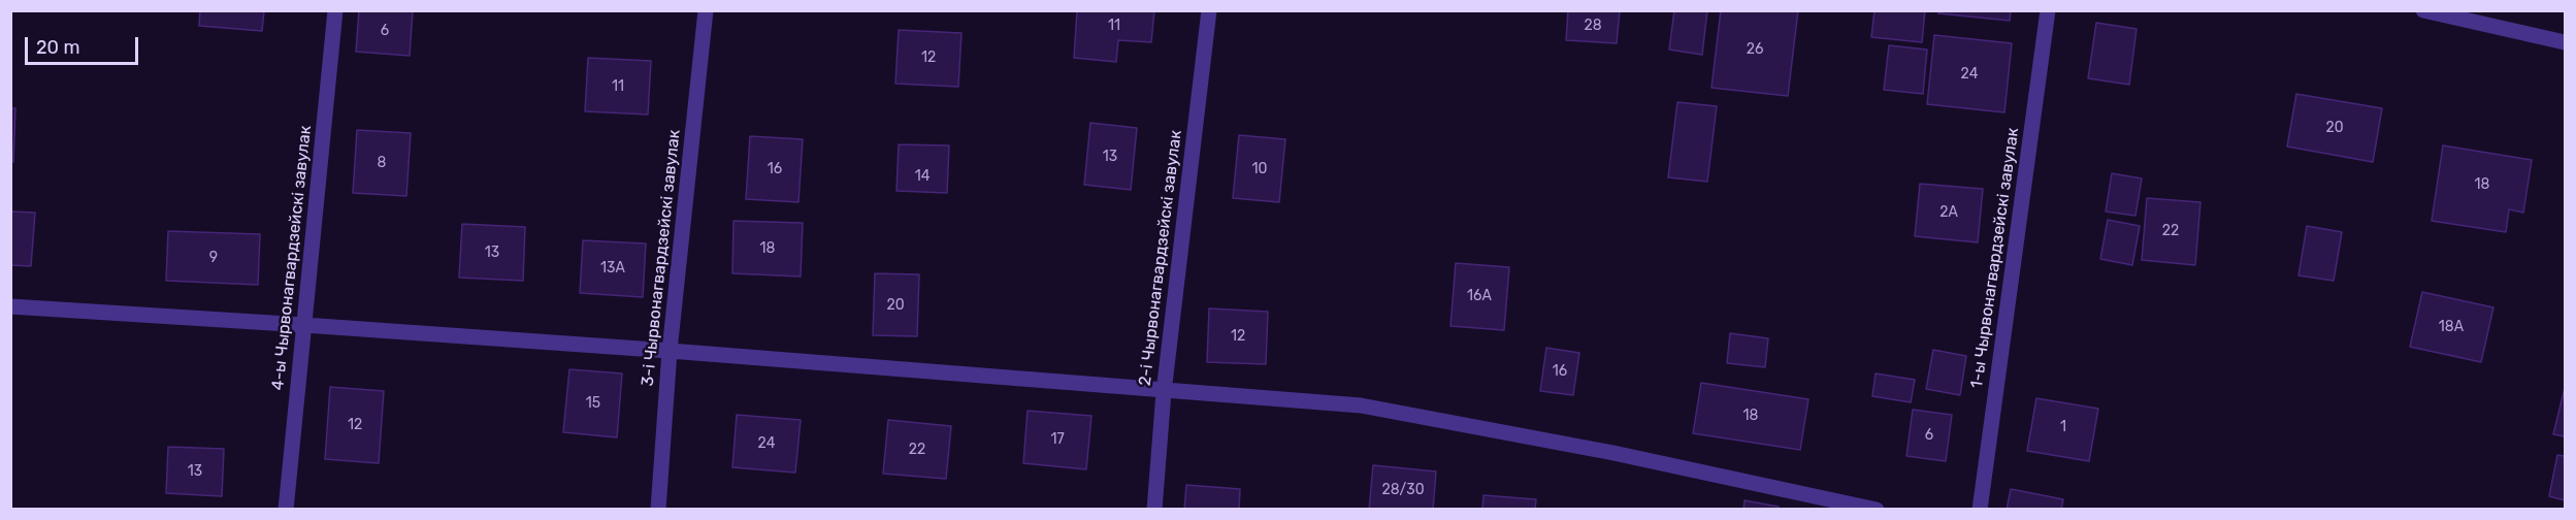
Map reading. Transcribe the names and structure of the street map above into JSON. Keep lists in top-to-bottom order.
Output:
{
  "streets": {
    "street": [
      "4-ы Чырвонагвардзейскі завулак",
      "3-і Чырвонагвардзейскі завулак",
      "2-і Чырвонагвардзейскі завулак",
      "1-ы Чырвонагвардзейскі завулак"
    ]
  },
  "house_numbers": [
    "11",
    "28",
    "6",
    "26",
    "12",
    "24",
    "11",
    "20",
    "13",
    "8",
    "16",
    "10",
    "14",
    "18",
    "2А",
    "22",
    "18",
    "13",
    "9",
    "13А",
    "16А",
    "20",
    "18А",
    "12",
    "16",
    "15",
    "18",
    "12",
    "1",
    "6",
    "17",
    "24",
    "22",
    "13",
    "28/30"
  ],
  "scale_bar": "20 m"
}
